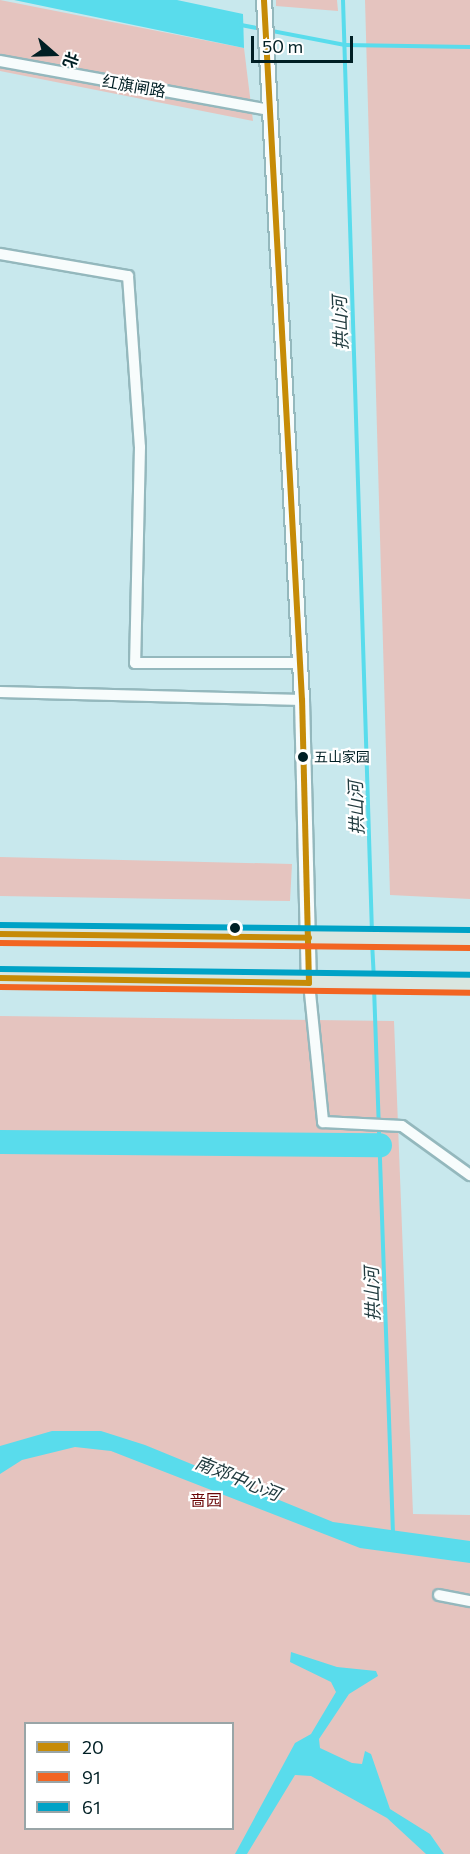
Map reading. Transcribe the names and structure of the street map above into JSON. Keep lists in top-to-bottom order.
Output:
{
  "streets": {
    "street": ["红旗闸路"]
  },
  "water": ["拱山河", "南郊中心河"],
  "parks": ["啬园"],
  "places": ["五山家园"],
  "lines": ["transit line 20", "transit line 61", "transit line 91"],
  "legend": ["20", "91", "61"],
  "scale_bar": "50 m",
  "north": "right"
}
